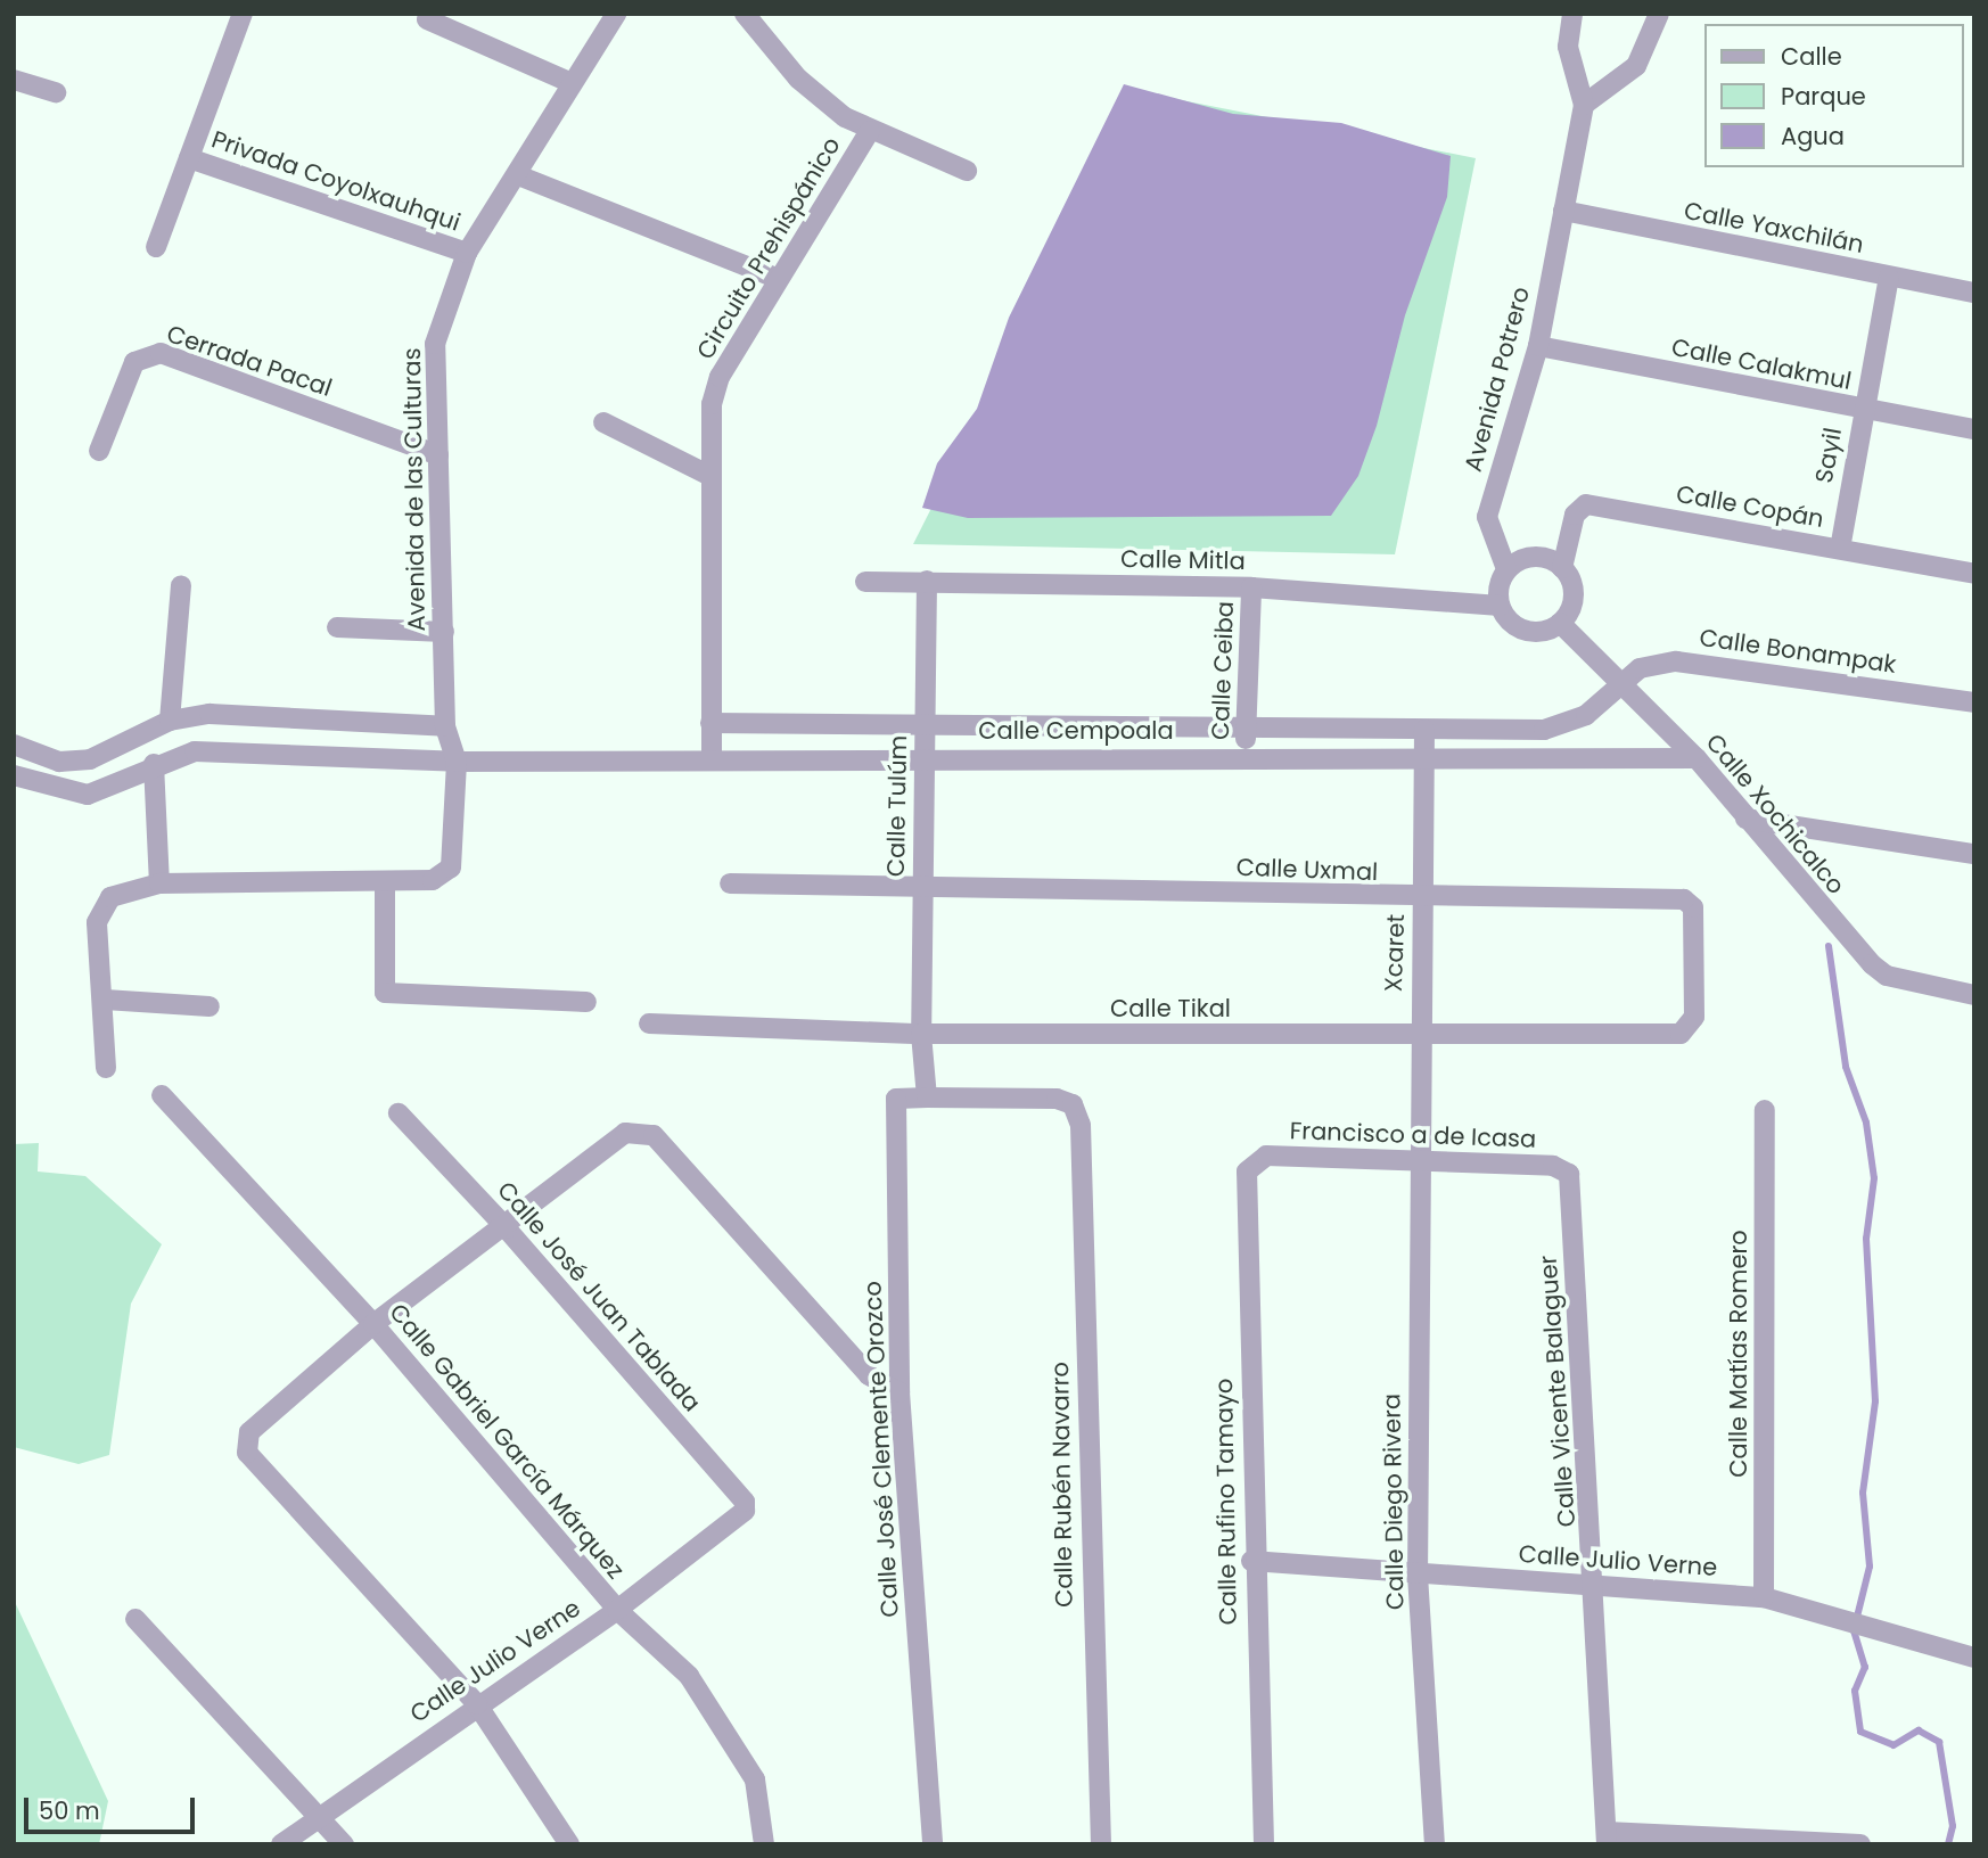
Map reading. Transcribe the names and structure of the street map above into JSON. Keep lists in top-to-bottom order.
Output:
{
  "streets": {
    "street": [
      "Privada Coyolxauhqui",
      "Calle Yaxchilán",
      "Circuito Prehispánico",
      "Cerrada Pacal",
      "Calle Calakmul",
      "Avenida Potrero",
      "Sayil",
      "Avenida de las Culturas",
      "Calle Copán",
      "Calle Mitla",
      "Calle Bonampak",
      "Calle Ceiba",
      "Calle Cempoala",
      "Calle Tulúm",
      "Calle Xochicalco",
      "Calle Uxmal",
      "Xcaret",
      "Calle Tikal",
      "Francisco a de Icasa",
      "Calle José Juan Tablada",
      "Calle Matías Romero",
      "Calle Vicente Balaguer",
      "Calle Gabriel García Márquez",
      "Calle José Clemente Orozco",
      "Calle Rubén Navarro",
      "Calle Rufino Tamayo",
      "Calle Diego Rivera",
      "Calle Julio Verne"
    ]
  },
  "crossings": [
    ["Privada Coyolxauhqui", "Avenida de las Culturas"],
    ["Calle Yaxchilán", "Avenida Potrero"],
    ["Calle Yaxchilán", "Sayil"],
    ["Circuito Prehispánico", "Calle Cempoala"],
    ["Cerrada Pacal", "Avenida de las Culturas"],
    ["Calle Calakmul", "Avenida Potrero"],
    ["Calle Calakmul", "Sayil"],
    ["Avenida Potrero", "Calle Copán"],
    ["Avenida Potrero", "Calle Mitla"],
    ["Avenida Potrero", "Calle Xochicalco"],
    ["Sayil", "Calle Copán"],
    ["Avenida de las Culturas", "Calle Cempoala"],
    ["Calle Copán", "Calle Mitla"],
    ["Calle Copán", "Calle Xochicalco"],
    ["Calle Mitla", "Calle Ceiba"],
    ["Calle Mitla", "Calle Tulúm"],
    ["Calle Mitla", "Calle Xochicalco"],
    ["Calle Bonampak", "Calle Cempoala"],
    ["Calle Bonampak", "Calle Xochicalco"],
    ["Calle Ceiba", "Calle Cempoala"],
    ["Calle Cempoala", "Calle Tulúm"],
    ["Calle Cempoala", "Calle Xochicalco"],
    ["Calle Cempoala", "Xcaret"],
    ["Calle Tulúm", "Calle Uxmal"],
    ["Calle Tulúm", "Calle Tikal"],
    ["Calle Uxmal", "Xcaret"],
    ["Calle Uxmal", "Calle Tikal"],
    ["Xcaret", "Calle Tikal"],
    ["Xcaret", "Francisco a de Icasa"],
    ["Xcaret", "Calle Diego Rivera"],
    ["Francisco a de Icasa", "Calle Vicente Balaguer"],
    ["Francisco a de Icasa", "Calle Rufino Tamayo"],
    ["Francisco a de Icasa", "Calle Diego Rivera"],
    ["Calle José Juan Tablada", "Calle Julio Verne"],
    ["Calle Matías Romero", "Calle Julio Verne"],
    ["Calle Vicente Balaguer", "Calle Julio Verne"],
    ["Calle Gabriel García Márquez", "Calle Julio Verne"],
    ["Calle José Clemente Orozco", "Calle Rubén Navarro"],
    ["Calle Rufino Tamayo", "Calle Julio Verne"],
    ["Calle Diego Rivera", "Calle Julio Verne"]
  ],
  "legend": ["Calle", "Parque", "Agua"],
  "scale_bar": "50 m"
}
